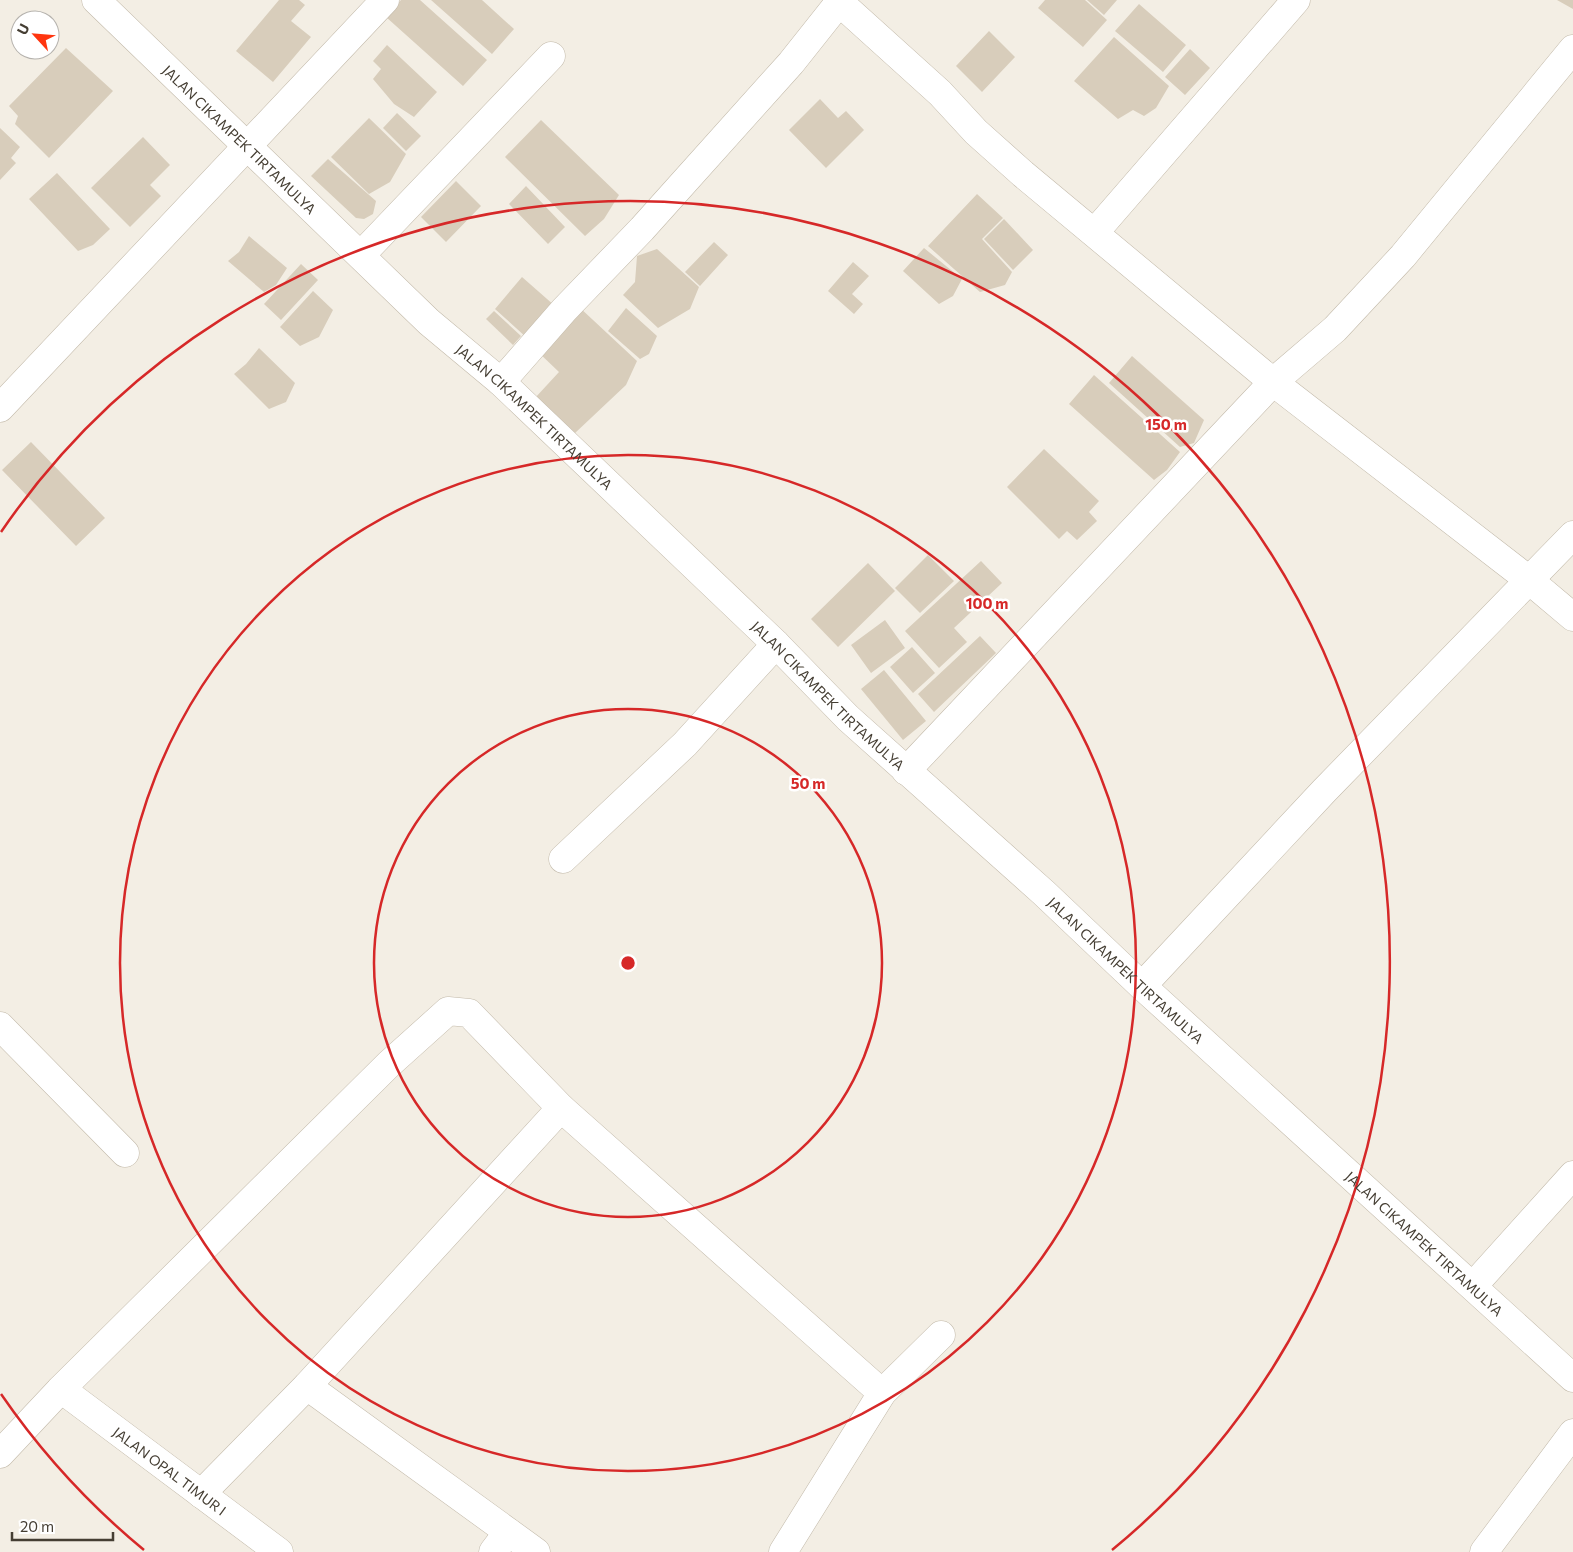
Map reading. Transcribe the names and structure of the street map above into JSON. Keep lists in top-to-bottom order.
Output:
{
  "streets": {
    "street": ["JALAN CIKAMPEK TIRTAMULYA", "JALAN OPAL TIMUR I"]
  },
  "scale_bar": "20 m",
  "north": "top left",
  "rings": ["150 m", "100 m", "50 m"]
}
